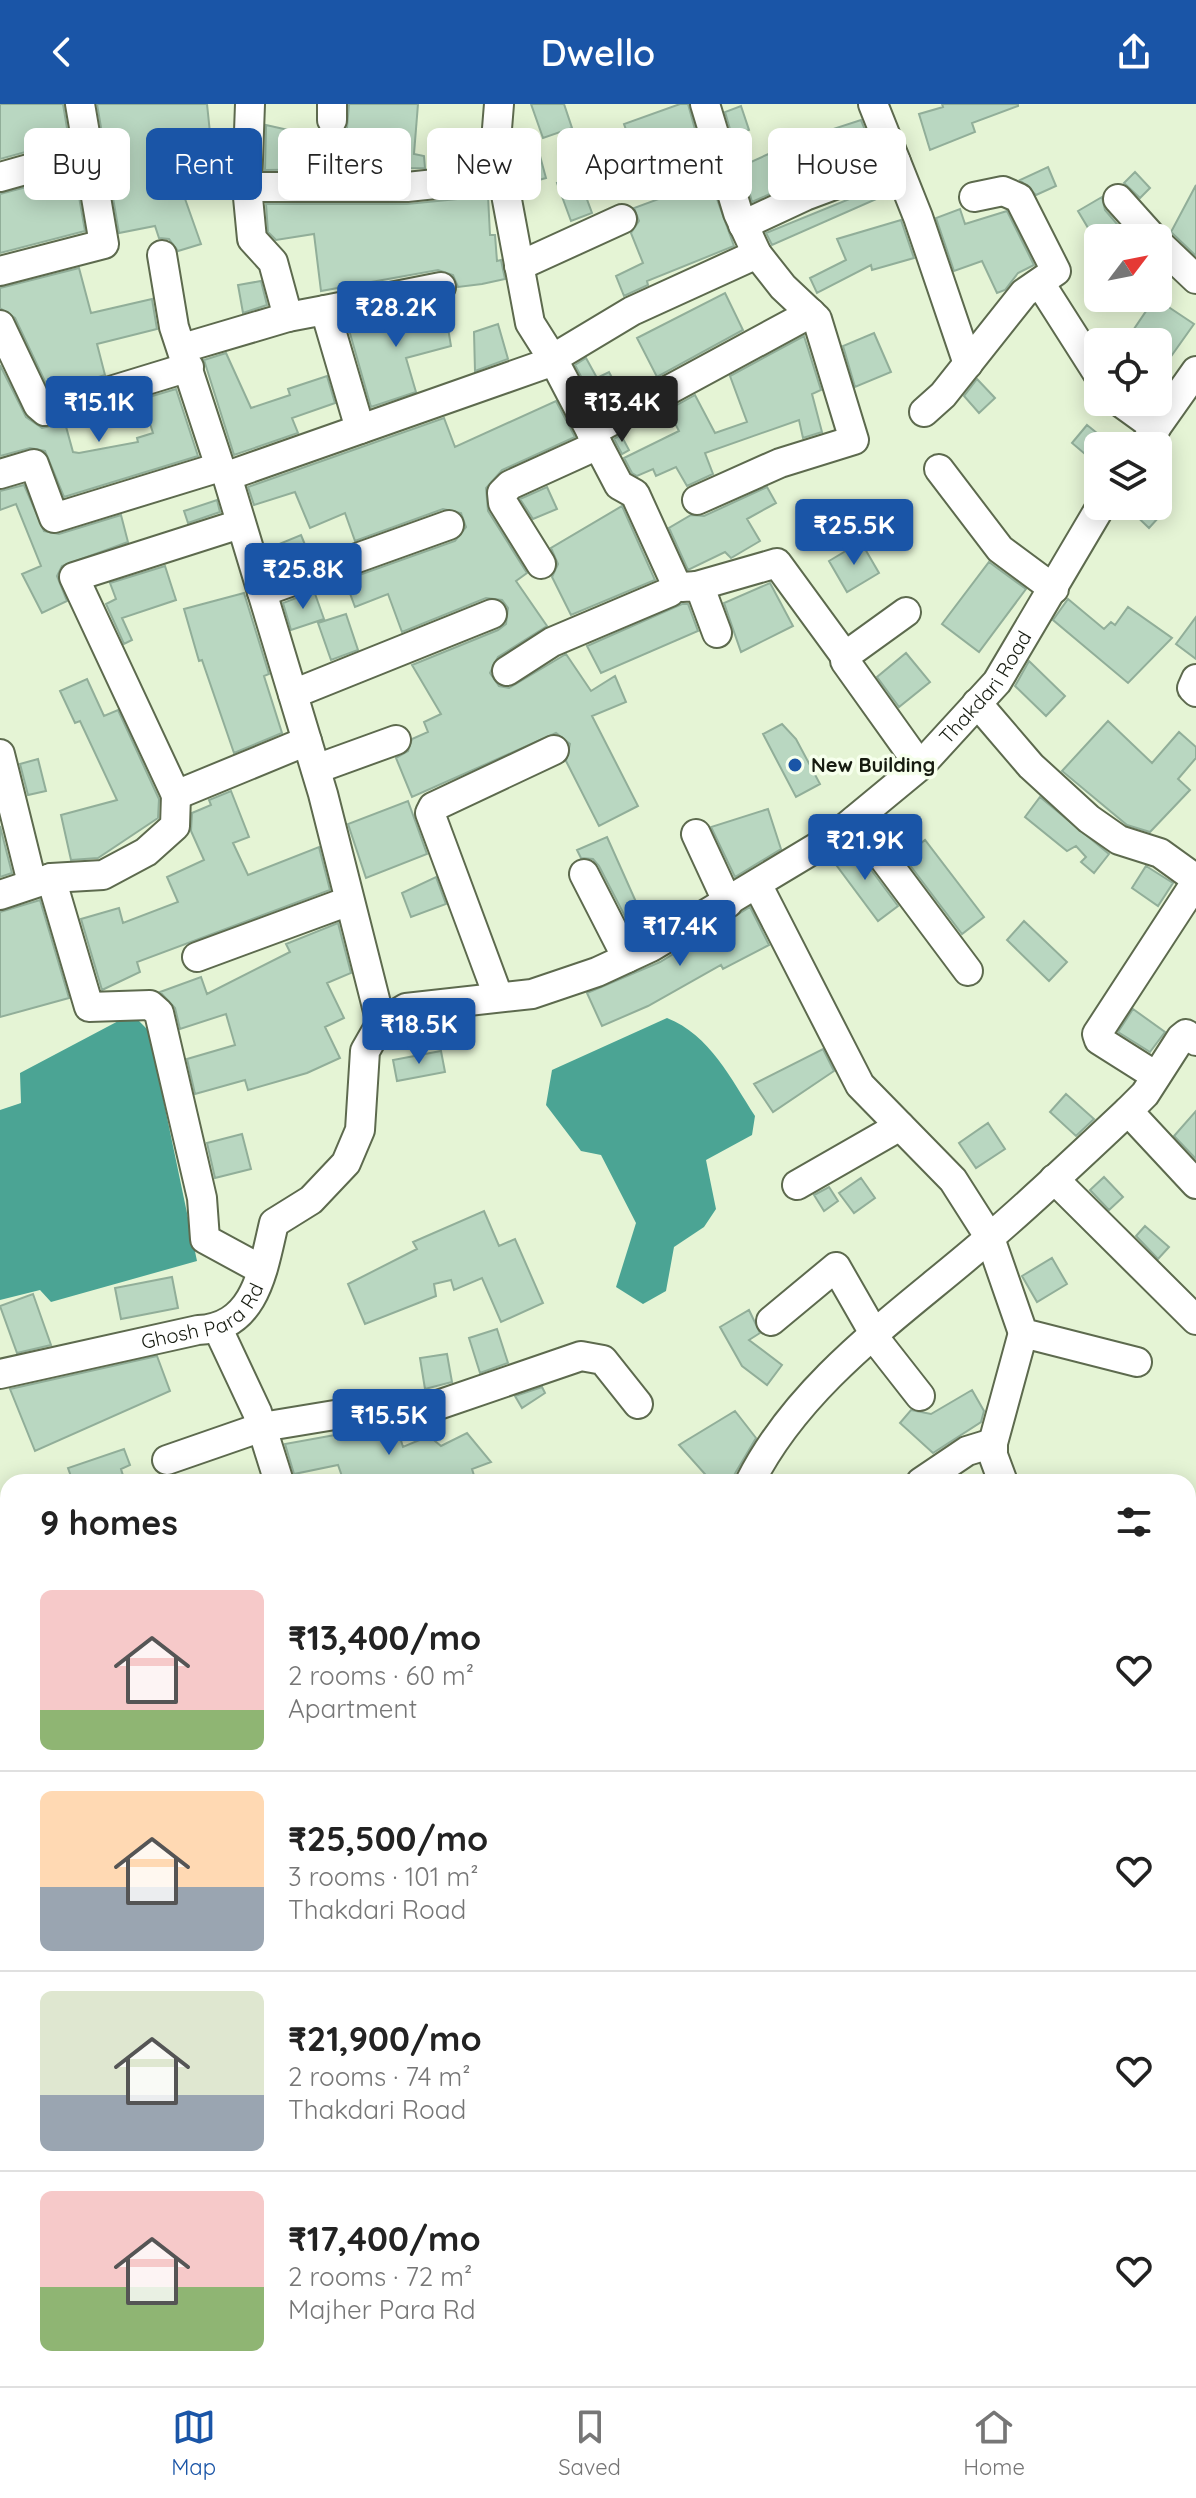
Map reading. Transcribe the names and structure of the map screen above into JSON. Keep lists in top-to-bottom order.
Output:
{
  "streets": {
    "street": ["Thakdari Road", "Ghosh Para Rd"]
  },
  "crossings": [
    ["Thakdari Road", "Ghosh Para Rd"]
  ],
  "places": ["New Building"],
  "north": "top right",
  "page": {
    "header": "Dwello",
    "chip": [
      "Buy",
      "Rent",
      "Filters",
      "New",
      "Apartment",
      "House"
    ],
    "price": [
      "₹28.2K",
      "₹15.1K",
      "₹13.4K",
      "₹25.5K",
      "₹25.8K",
      "₹21.9K",
      "₹17.4K",
      "₹18.5K",
      "₹15.5K"
    ],
    "heading": "9 homes",
    "list": [
      {
        "name": "₹13,400/mo",
        "note": "2 rooms · 60 m² · Apartment"
      },
      {
        "name": "₹25,500/mo",
        "note": "3 rooms · 101 m² · Thakdari Road"
      },
      {
        "name": "₹21,900/mo",
        "note": "2 rooms · 74 m² · Thakdari Road"
      },
      {
        "name": "₹17,400/mo",
        "note": "2 rooms · 72 m² · Majher Para Rd"
      }
    ],
    "tabs": ["Map", "Saved", "Home"]
  }
}
